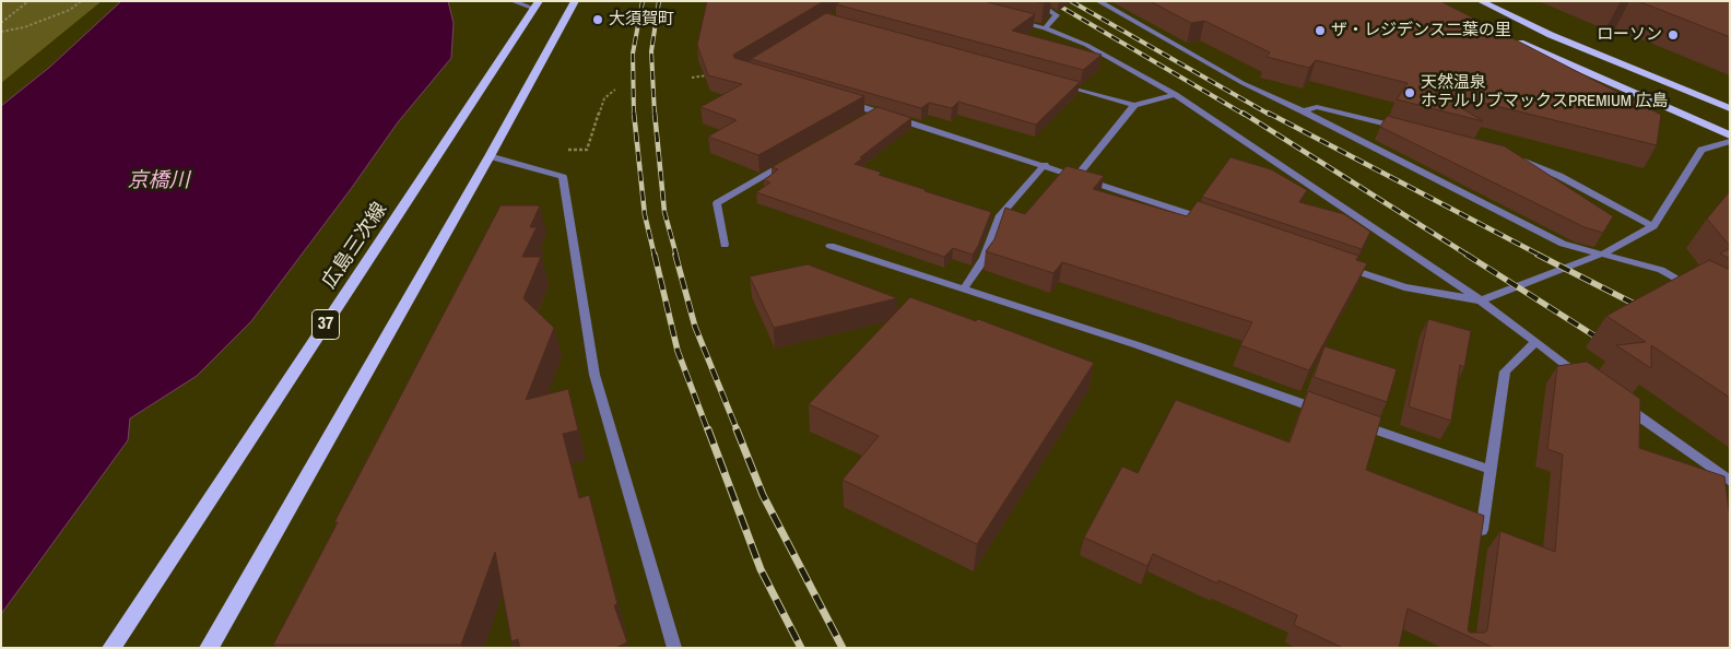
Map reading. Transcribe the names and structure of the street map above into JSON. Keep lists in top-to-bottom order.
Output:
{
  "streets": {
    "main road": ["広島三次線", "37"]
  },
  "water": ["京橋川"],
  "places": [
    "大須賀町",
    "ザ・レジデンス二葉の里",
    "ローソン",
    "天然温泉 ホテルリブマックスPREMIUM 広島"
  ]
}
